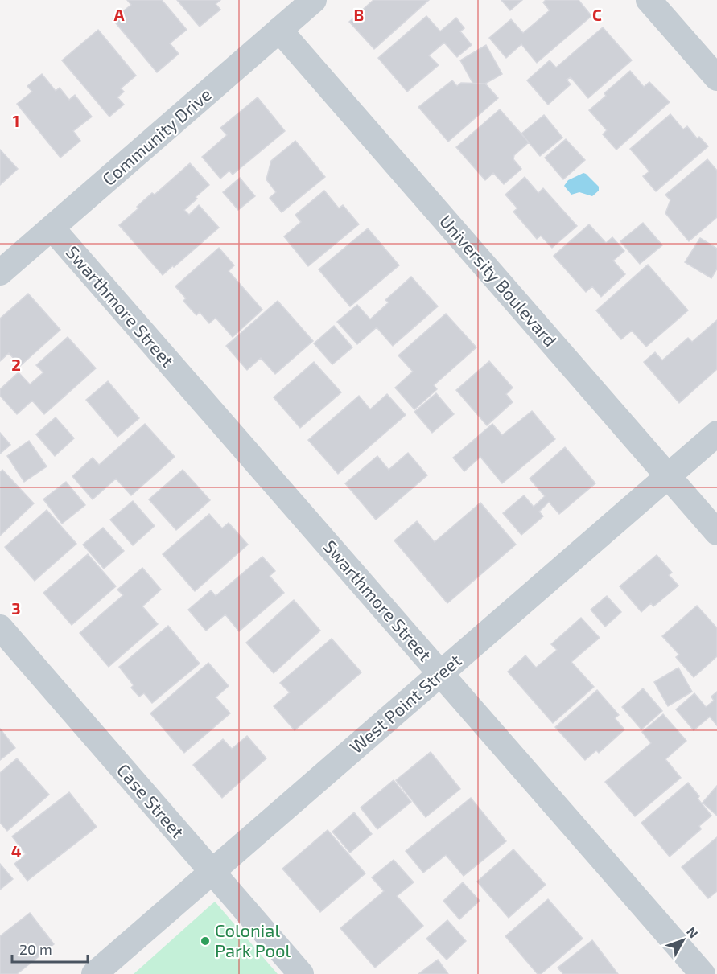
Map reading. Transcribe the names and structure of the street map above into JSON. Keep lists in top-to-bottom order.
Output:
{
  "streets": {
    "street": [
      "Community Drive",
      "University Boulevard",
      "Swarthmore Street",
      "West Point Street",
      "Case Street"
    ]
  },
  "crossings": [
    ["Community Drive", "University Boulevard"],
    ["Community Drive", "Swarthmore Street"],
    ["University Boulevard", "West Point Street"],
    ["Swarthmore Street", "West Point Street"],
    ["West Point Street", "Case Street"]
  ],
  "places": ["Colonial Park Pool"],
  "scale_bar": "20 m",
  "north": "top right",
  "grid": {
    "columns": ["A", "B", "C"],
    "rows": [
      "1",
      "2",
      "3",
      "4"
    ]
  }
}
